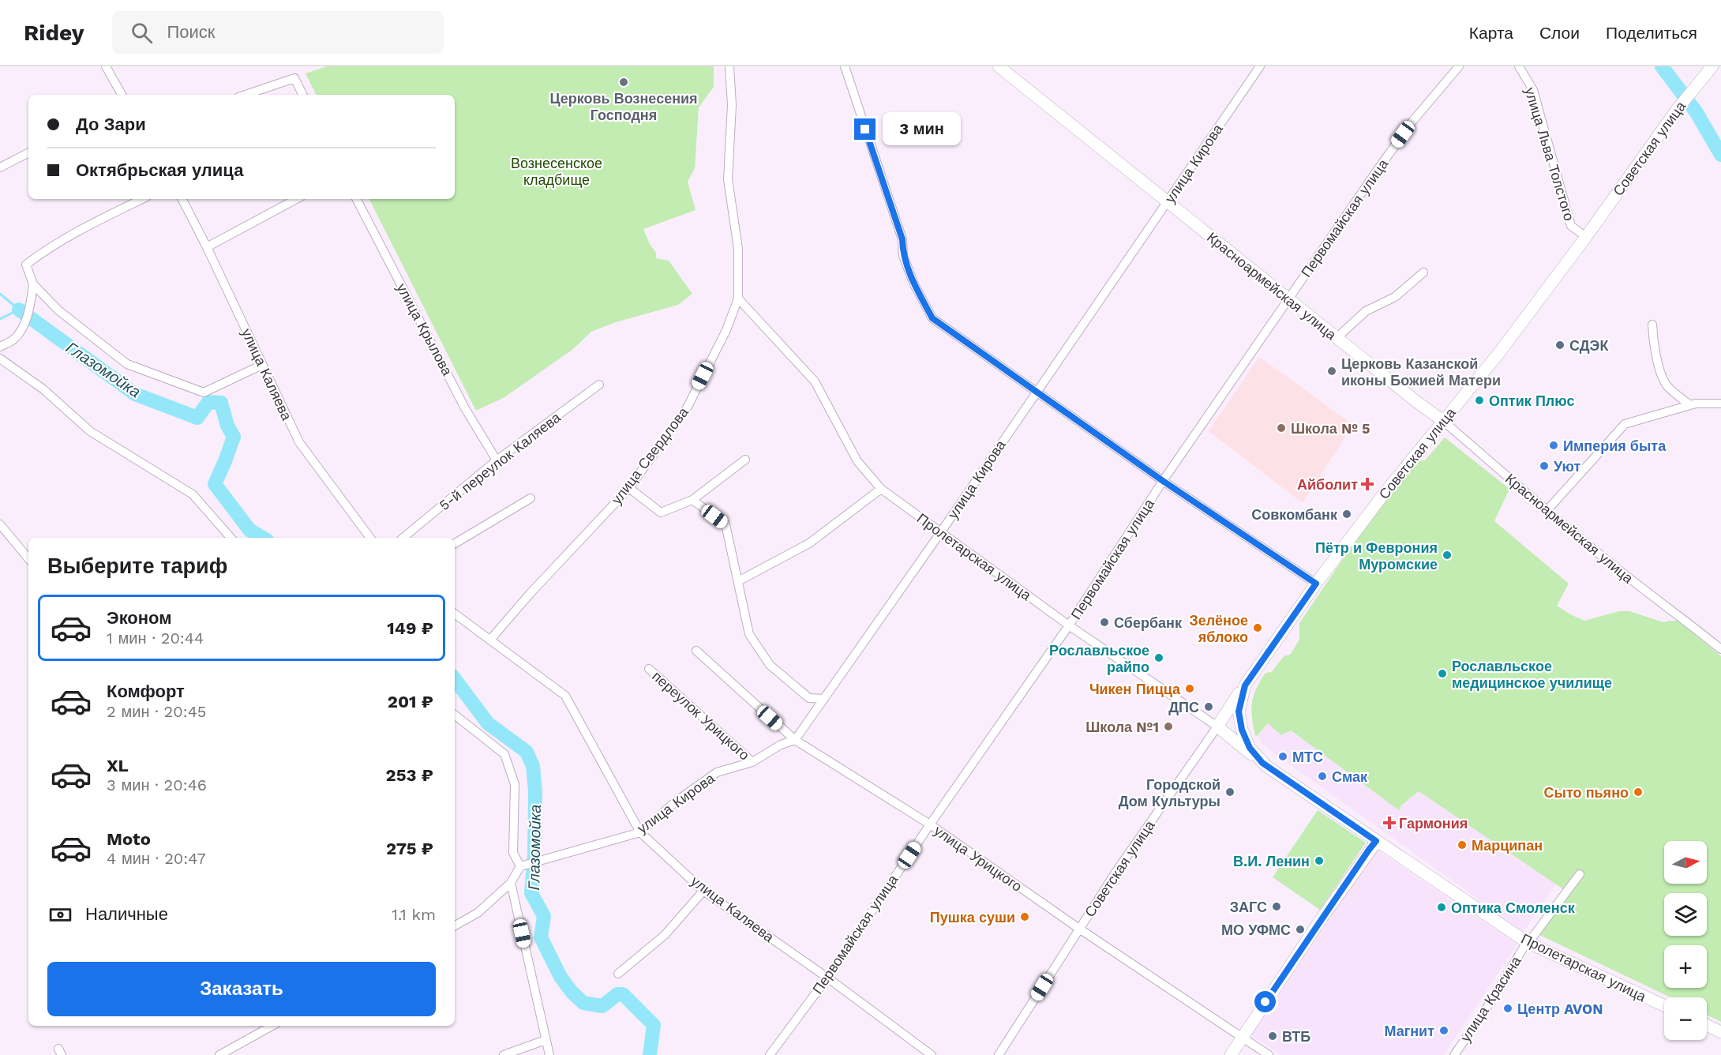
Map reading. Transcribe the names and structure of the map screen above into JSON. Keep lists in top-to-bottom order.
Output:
{
  "streets": {
    "main road": ["Советская улица", "Красноармейская улица", "Пролетарская улица"],
    "street": [
      "улица Льва Толстого",
      "улица Кирова",
      "Первомайская улица",
      "улица Крылова",
      "улица Каляева",
      "улица Свердлова",
      "5-й переулок Каляева",
      "переулок Урицкого",
      "улица Урицкого",
      "улица Красина"
    ]
  },
  "crossings": [
    ["Советская улица", "улица Льва Толстого"],
    ["Советская улица", "Красноармейская улица"],
    ["Советская улица", "Пролетарская улица"],
    ["Советская улица", "улица Урицкого"],
    ["улица Кирова", "Красноармейская улица"],
    ["улица Кирова", "улица Каляева"],
    ["улица Кирова", "Пролетарская улица"],
    ["улица Кирова", "переулок Урицкого"],
    ["улица Кирова", "улица Урицкого"],
    ["Первомайская улица", "Красноармейская улица"],
    ["Первомайская улица", "улица Каляева"],
    ["Первомайская улица", "Пролетарская улица"],
    ["Первомайская улица", "улица Урицкого"],
    ["улица Крылова", "5-й переулок Каляева"],
    ["улица Каляева", "улица Свердлова"],
    ["улица Свердлова", "Пролетарская улица"],
    ["Пролетарская улица", "улица Красина"]
  ],
  "water": ["Глазомойка"],
  "parks": ["Вознесенское кладбище"],
  "places": {
    "other": [
      "Церковь Вознесения Господня",
      "СДЭК",
      "Церковь Казанской иконы Божией Матери",
      "Оптик Плюс",
      "Школа № 5",
      "Империя быта",
      "Уют",
      "Совкомбанк",
      "Пётр и Феврония Муромские",
      "Сбербанк",
      "Зелёное яблоко",
      "Рославльское райпо",
      "Рославльское медицинское училище",
      "Чикен Пицца",
      "ДПС",
      "Школа №1",
      "МТС",
      "Смак",
      "Городской Дом Культуры",
      "Сыто пьяно",
      "Марципан",
      "В.И. Ленин",
      "ЗАГС",
      "Оптика Смоленск",
      "Пушка суши",
      "МО УФМС",
      "Центр AVON",
      "Магнит",
      "ВТБ"
    ],
    "health": ["Айболит", "Гармония"]
  },
  "north": "right",
  "page": {
    "header": "Ridey",
    "search": "Поиск",
    "nav": ["Карта", "Слои", "Поделиться"],
    "banner": ["До Зари", "Октябрьская улица"],
    "bubble": "3 мин",
    "heading": "Выберите тариф",
    "list": [
      {
        "name": "Эконом",
        "note": "1 мин · 20:44",
        "value": "149 ₽"
      },
      {
        "name": "Комфорт",
        "note": "2 мин · 20:45",
        "value": "201 ₽"
      },
      {
        "name": "XL",
        "note": "3 мин · 20:46",
        "value": "253 ₽"
      },
      {
        "name": "Moto",
        "note": "4 мин · 20:47",
        "value": "275 ₽"
      }
    ],
    "map_buttons": ["+", "−"],
    "pay": ["Наличные", "1.1 km"],
    "buttons": "Заказать"
  }
}
